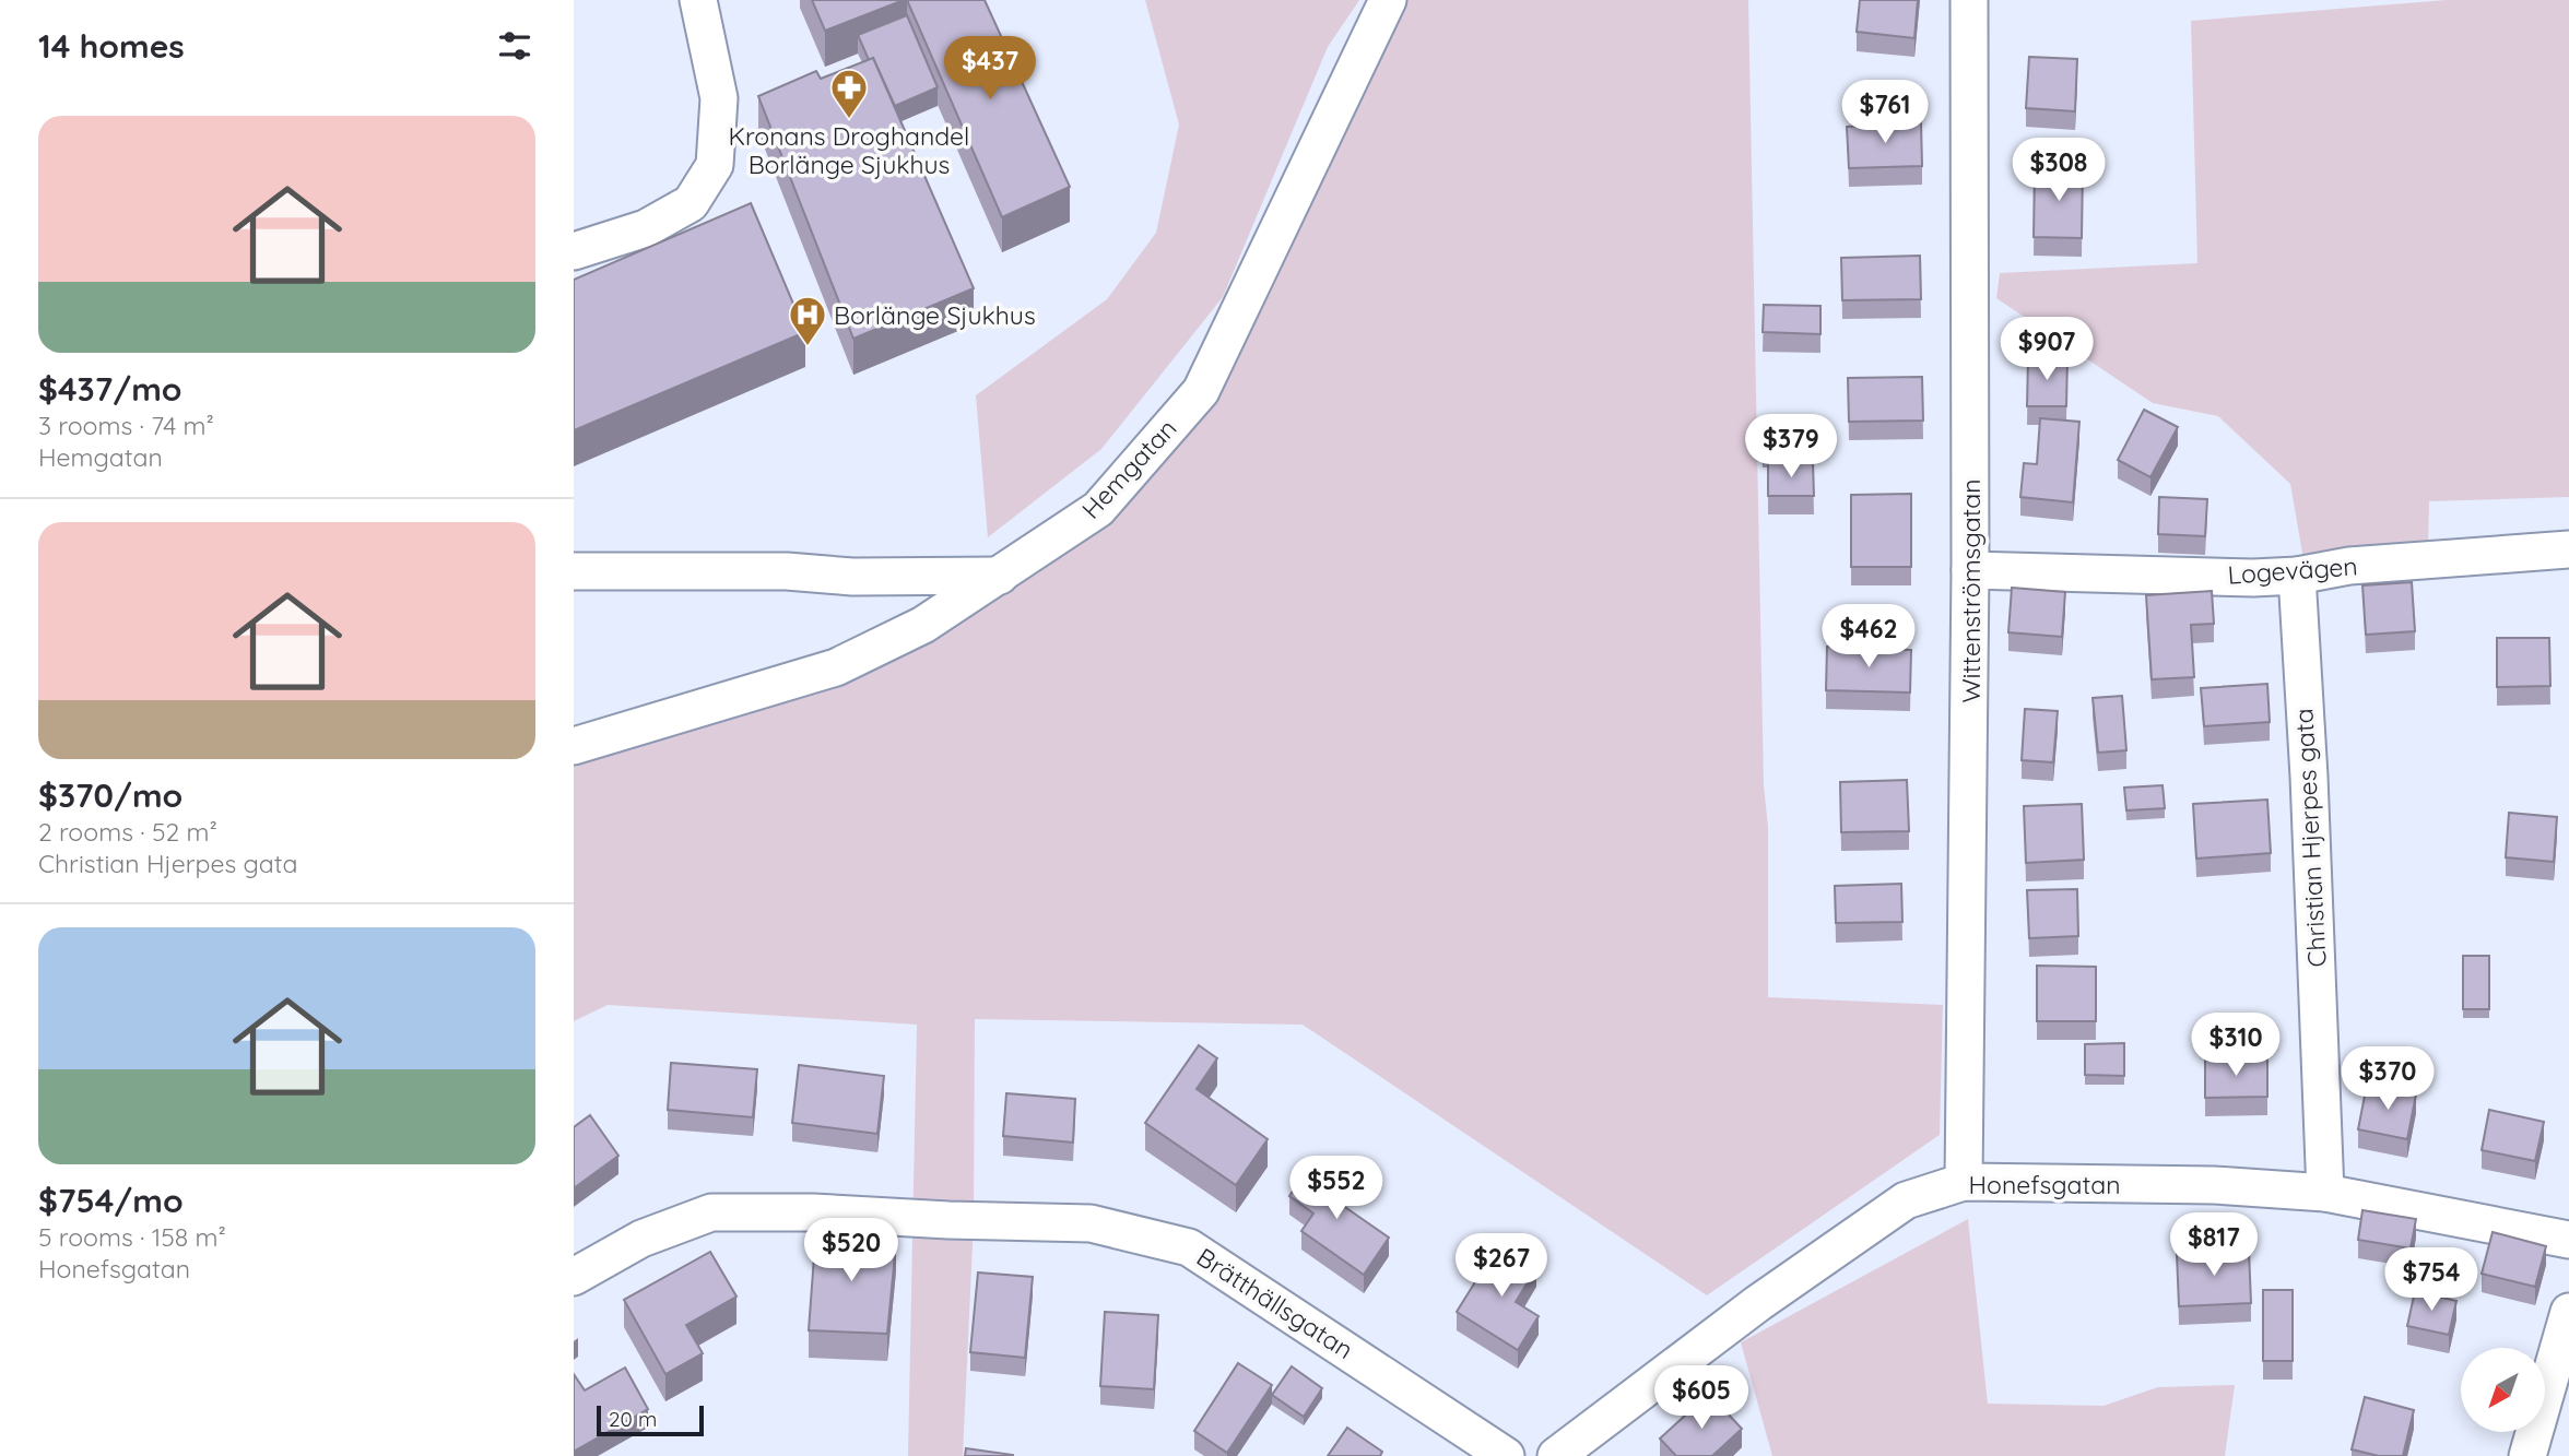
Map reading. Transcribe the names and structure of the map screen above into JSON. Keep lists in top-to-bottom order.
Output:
{
  "streets": {
    "street": [
      "Hemgatan",
      "Logevägen",
      "Wittenströmsgatan",
      "Christian Hjerpes gata",
      "Honefsgatan",
      "Brätthällsgatan"
    ]
  },
  "crossings": [
    ["Logevägen", "Wittenströmsgatan"],
    ["Logevägen", "Christian Hjerpes gata"],
    ["Wittenströmsgatan", "Honefsgatan"],
    ["Christian Hjerpes gata", "Honefsgatan"]
  ],
  "places": {
    "pharmacy": ["Kronans Droghandel Borlänge Sjukhus"],
    "hospital": ["Borlänge Sjukhus"]
  },
  "scale_bar": "20 m",
  "north": "bottom left",
  "page": {
    "heading": "14 homes",
    "price": [
      "$437",
      "$761",
      "$308",
      "$907",
      "$379",
      "$462",
      "$310",
      "$370",
      "$552",
      "$817",
      "$520",
      "$267",
      "$754",
      "$605"
    ],
    "list": [
      {
        "name": "$437/mo",
        "note": "3 rooms · 74 m² · Hemgatan"
      },
      {
        "name": "$370/mo",
        "note": "2 rooms · 52 m² · Christian Hjerpes gata"
      },
      {
        "name": "$754/mo",
        "note": "5 rooms · 158 m² · Honefsgatan"
      }
    ],
    "scale": "20 m"
  }
}
